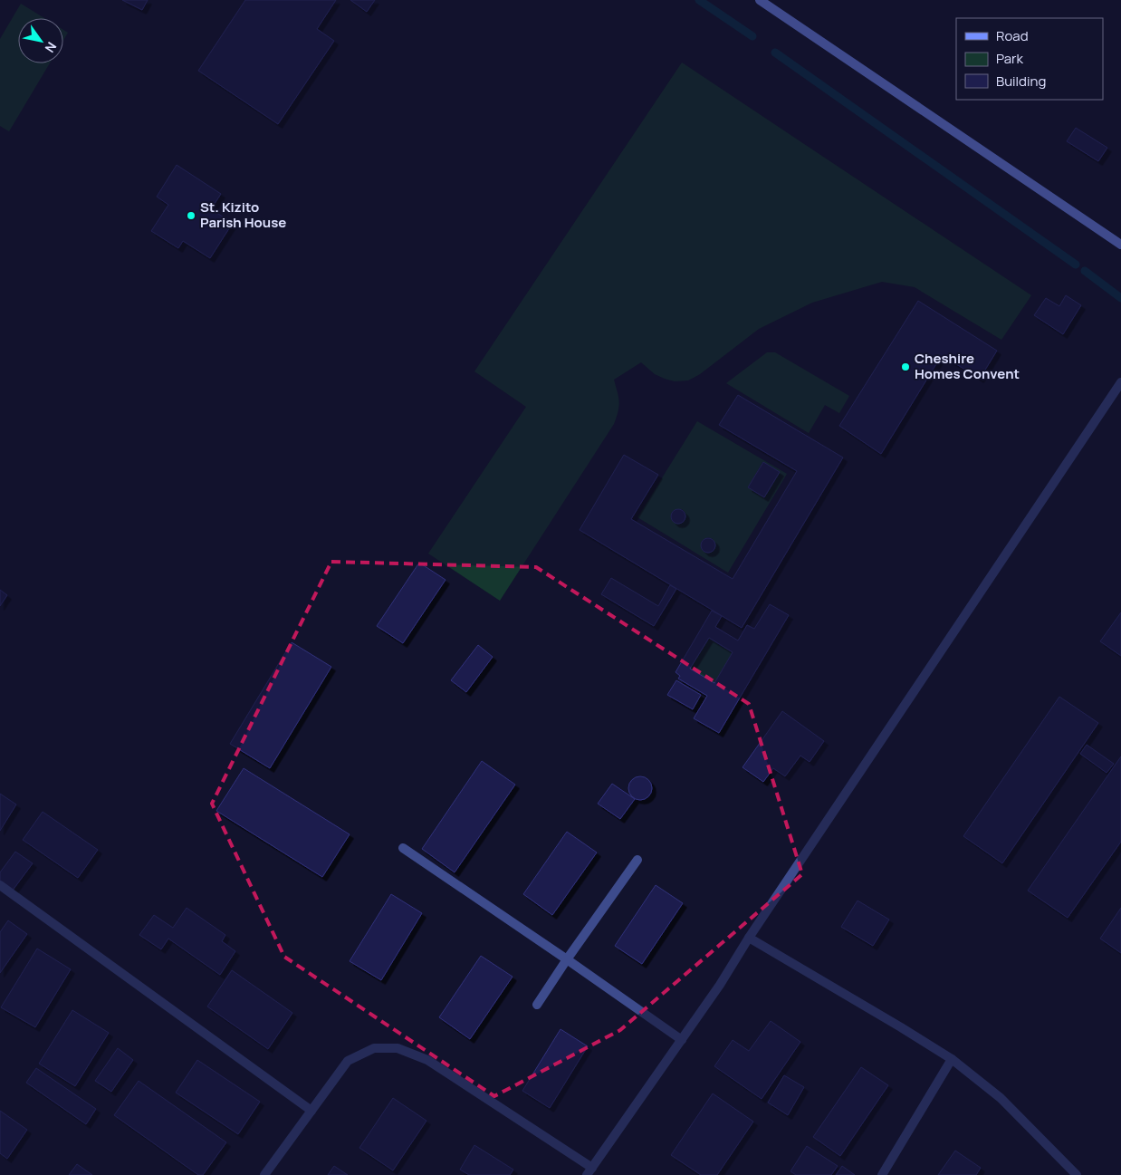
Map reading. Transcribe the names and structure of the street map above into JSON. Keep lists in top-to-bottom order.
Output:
{
  "places": ["St. Kizito Parish House", "Cheshire Homes Convent"],
  "legend": ["Road", "Park", "Building"],
  "north": "bottom right"
}
